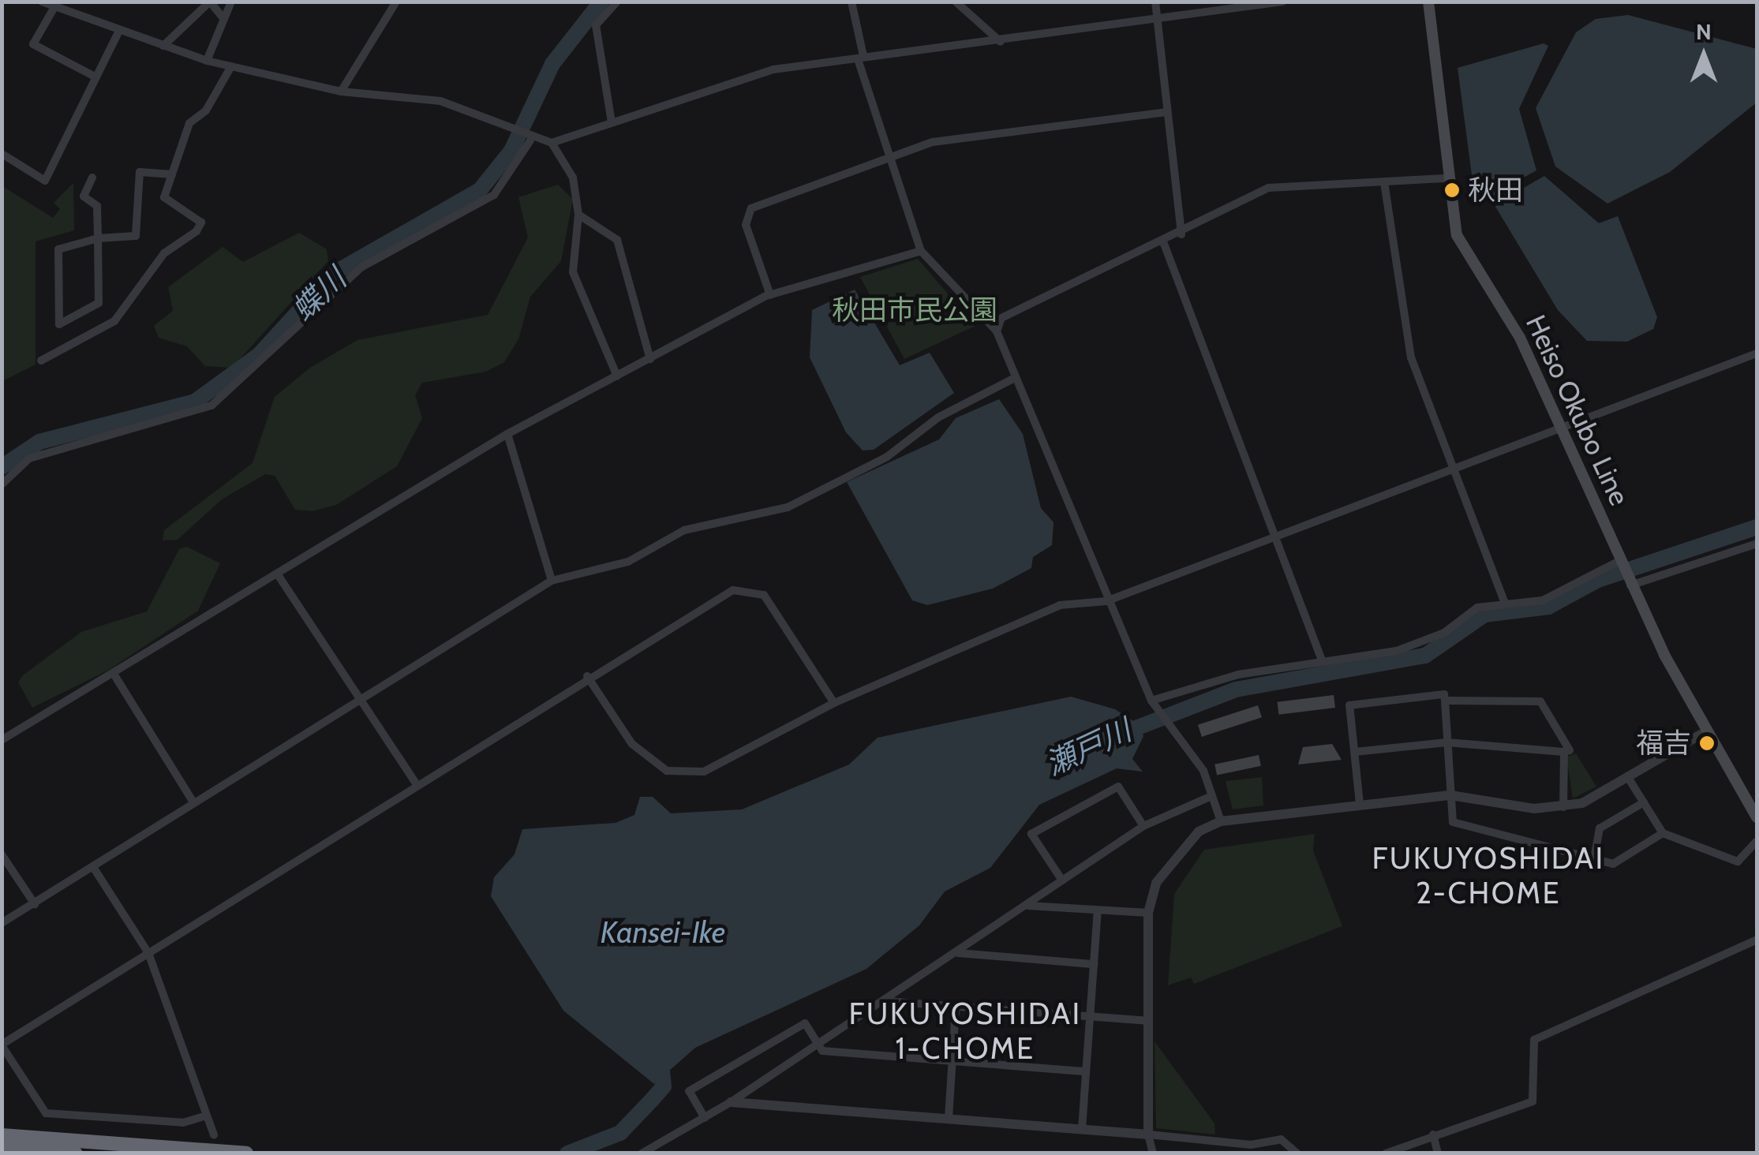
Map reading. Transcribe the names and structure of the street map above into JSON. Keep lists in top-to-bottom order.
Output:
{
  "streets": {
    "main road": ["Heiso Okubo Line"]
  },
  "districts": ["FUKUYOSHIDAI 2-CHOME", "FUKUYOSHIDAI 1-CHOME"],
  "water": ["蝶川", "瀬戸川", "Kansei-Ike"],
  "parks": ["秋田市民公園"],
  "places": ["秋田", "福吉"],
  "north": "top"
}
